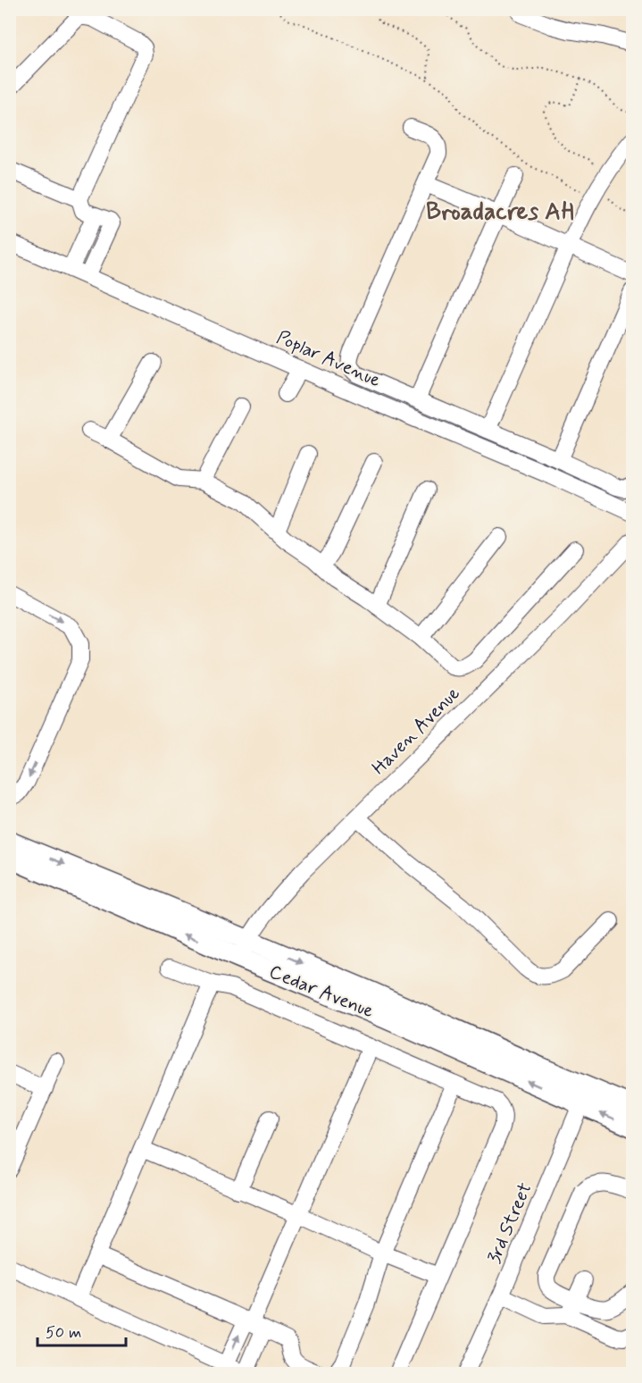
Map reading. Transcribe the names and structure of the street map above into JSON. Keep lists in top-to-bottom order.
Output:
{
  "streets": {
    "main road": ["Cedar Avenue"],
    "street": ["Poplar Avenue", "Haven Avenue", "3rd Street"]
  },
  "crossings": [
    ["Haven Avenue", "Cedar Avenue"],
    ["Cedar Avenue", "3rd Street"]
  ],
  "districts": ["Broadacres AH"],
  "scale_bar": "50 m"
}
